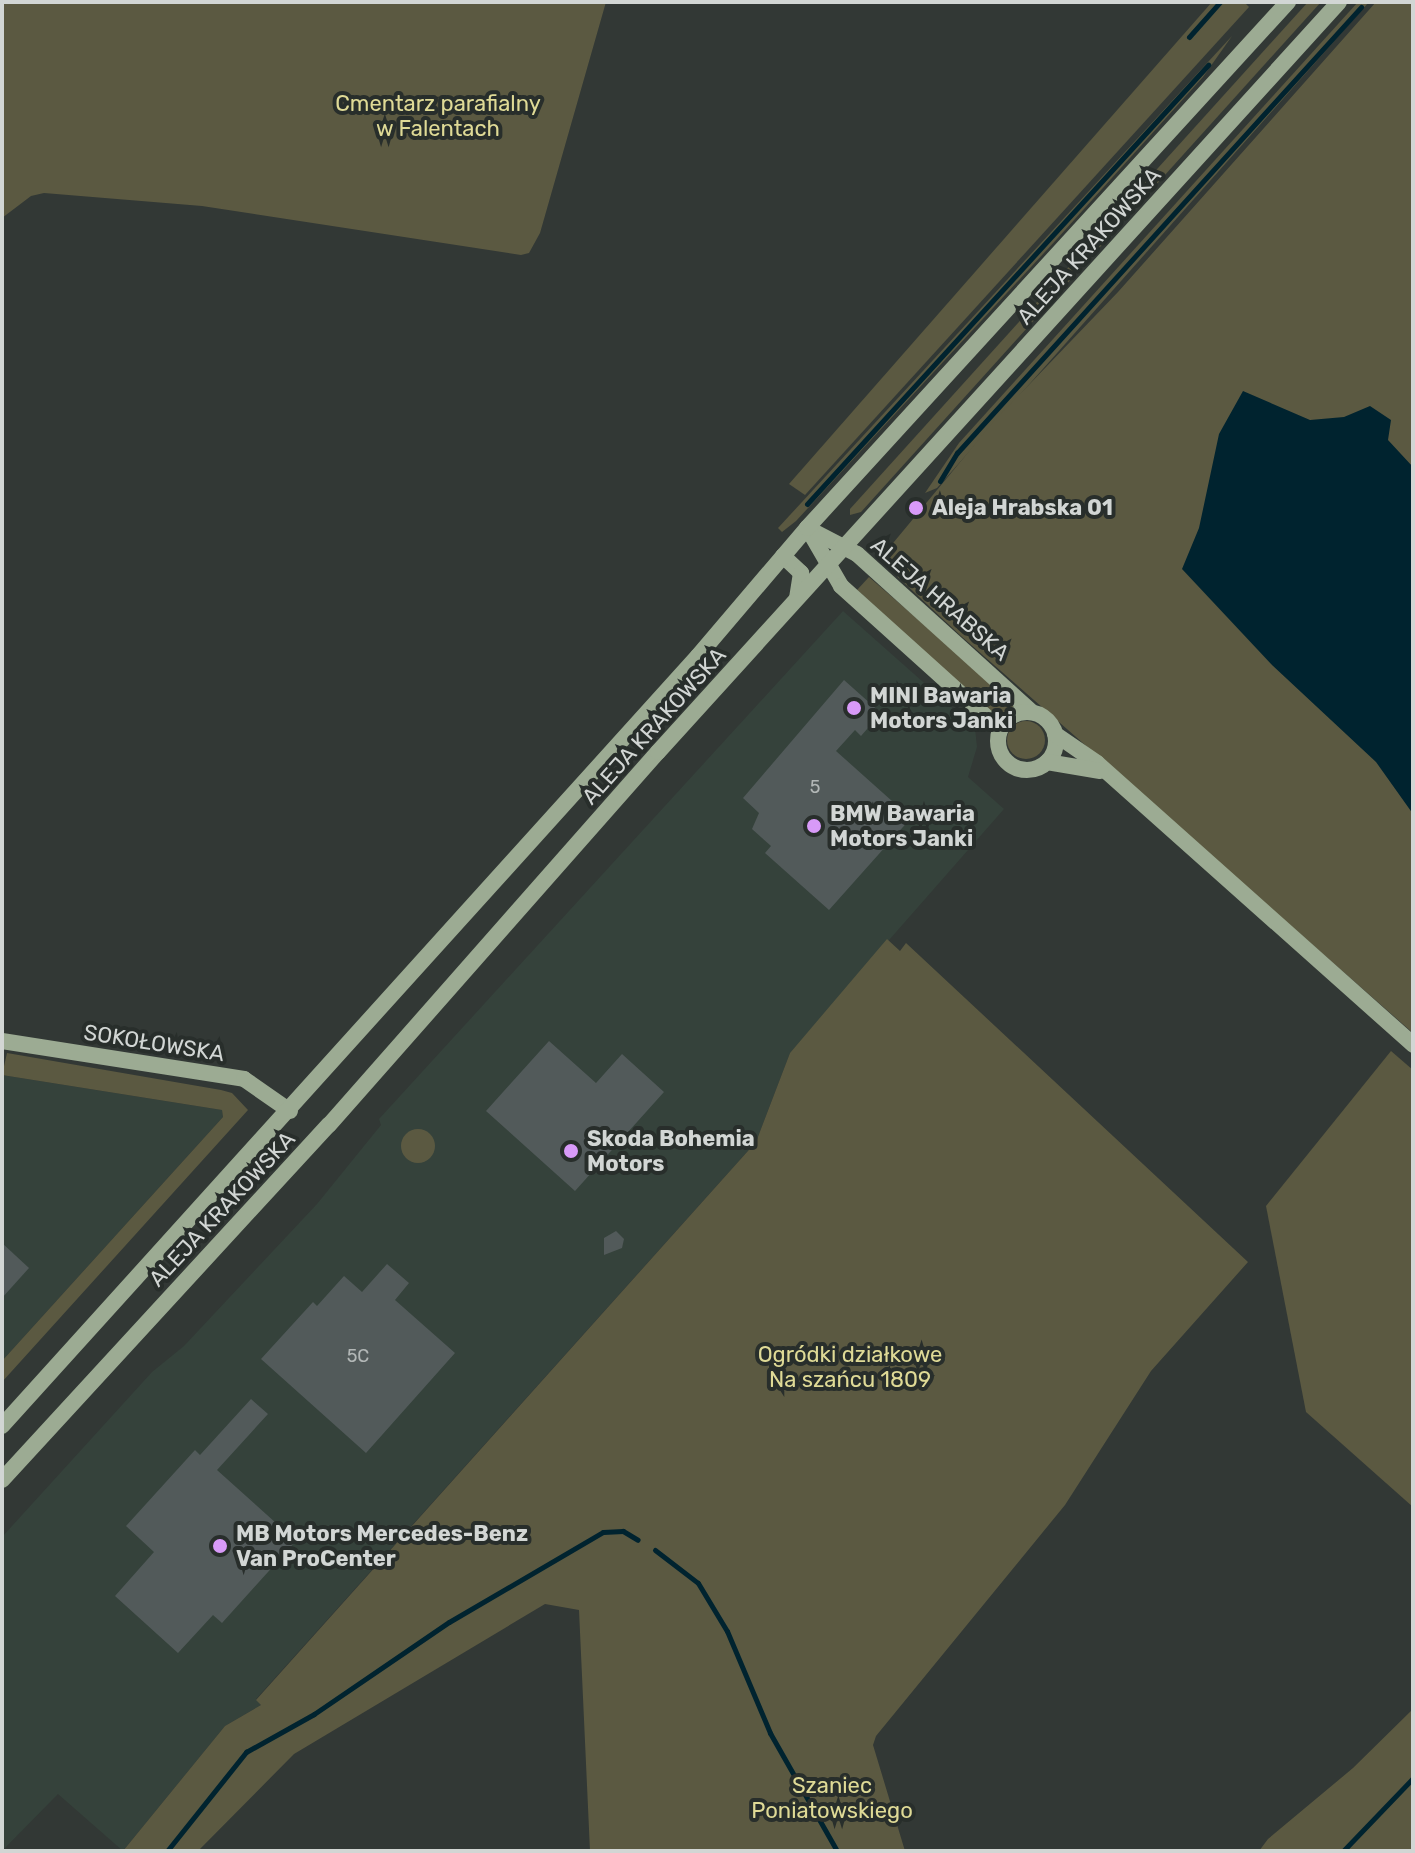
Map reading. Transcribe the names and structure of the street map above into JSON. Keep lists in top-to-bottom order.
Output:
{
  "streets": {
    "main road": ["ALEJA KRAKOWSKA", "ALEJA HRABSKA", "SOKOŁOWSKA"]
  },
  "crossings": [
    ["ALEJA KRAKOWSKA", "ALEJA HRABSKA"],
    ["ALEJA KRAKOWSKA", "SOKOŁOWSKA"]
  ],
  "parks": ["Cmentarz parafialny w Falentach", "Ogródki działkowe Na szańcu 1809", "Szaniec Poniatowskiego"],
  "places": [
    "Aleja Hrabska 01",
    "MINI Bawaria Motors Janki",
    "BMW Bawaria Motors Janki",
    "Skoda Bohemia Motors",
    "MB Motors Mercedes-Benz Van ProCenter"
  ],
  "house_numbers": ["5", "5C"]
}
